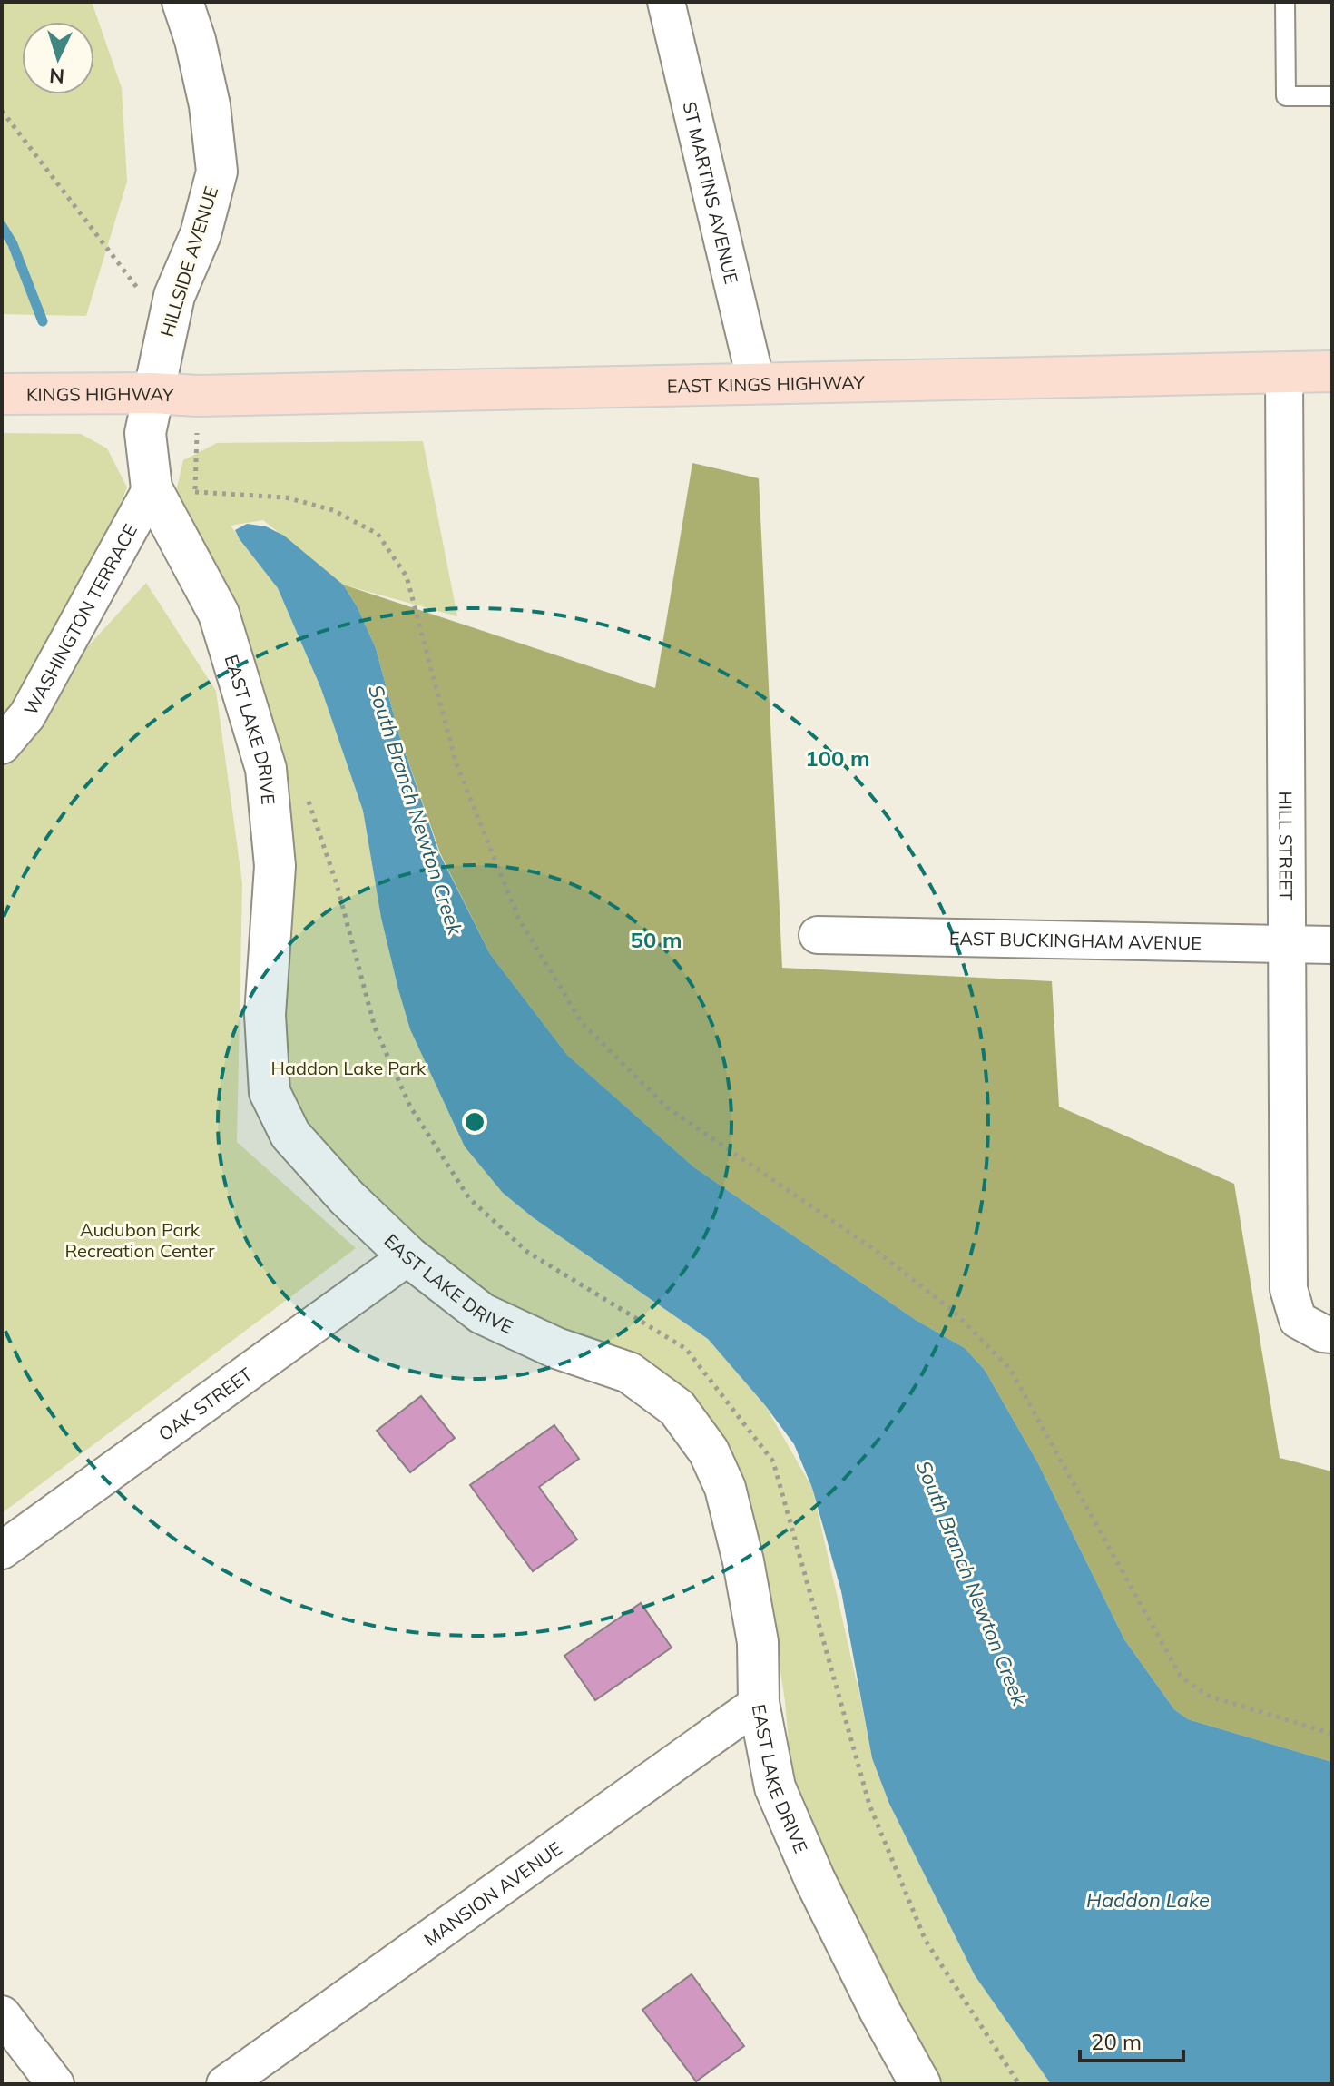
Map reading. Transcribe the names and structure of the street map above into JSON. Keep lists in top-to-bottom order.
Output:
{
  "streets": {
    "main road": ["EAST KINGS HIGHWAY", "KINGS HIGHWAY"],
    "street": [
      "ST MARTINS AVENUE",
      "HILLSIDE AVENUE",
      "WASHINGTON TERRACE",
      "EAST LAKE DRIVE",
      "HILL STREET",
      "EAST BUCKINGHAM AVENUE",
      "OAK STREET",
      "MANSION AVENUE"
    ]
  },
  "crossings": [
    ["ST MARTINS AVENUE", "EAST KINGS HIGHWAY"],
    ["HILLSIDE AVENUE", "KINGS HIGHWAY"],
    ["HILLSIDE AVENUE", "EAST LAKE DRIVE"],
    ["EAST KINGS HIGHWAY", "KINGS HIGHWAY"],
    ["EAST KINGS HIGHWAY", "HILL STREET"],
    ["KINGS HIGHWAY", "EAST LAKE DRIVE"],
    ["WASHINGTON TERRACE", "EAST LAKE DRIVE"],
    ["EAST LAKE DRIVE", "OAK STREET"],
    ["EAST LAKE DRIVE", "MANSION AVENUE"],
    ["HILL STREET", "EAST BUCKINGHAM AVENUE"]
  ],
  "water": ["South Branch Newton Creek", "Haddon Lake"],
  "parks": ["Haddon Lake Park", "Audubon Park Recreation Center"],
  "scale_bar": "20 m",
  "north": "bottom",
  "rings": ["100 m", "50 m"]
}
